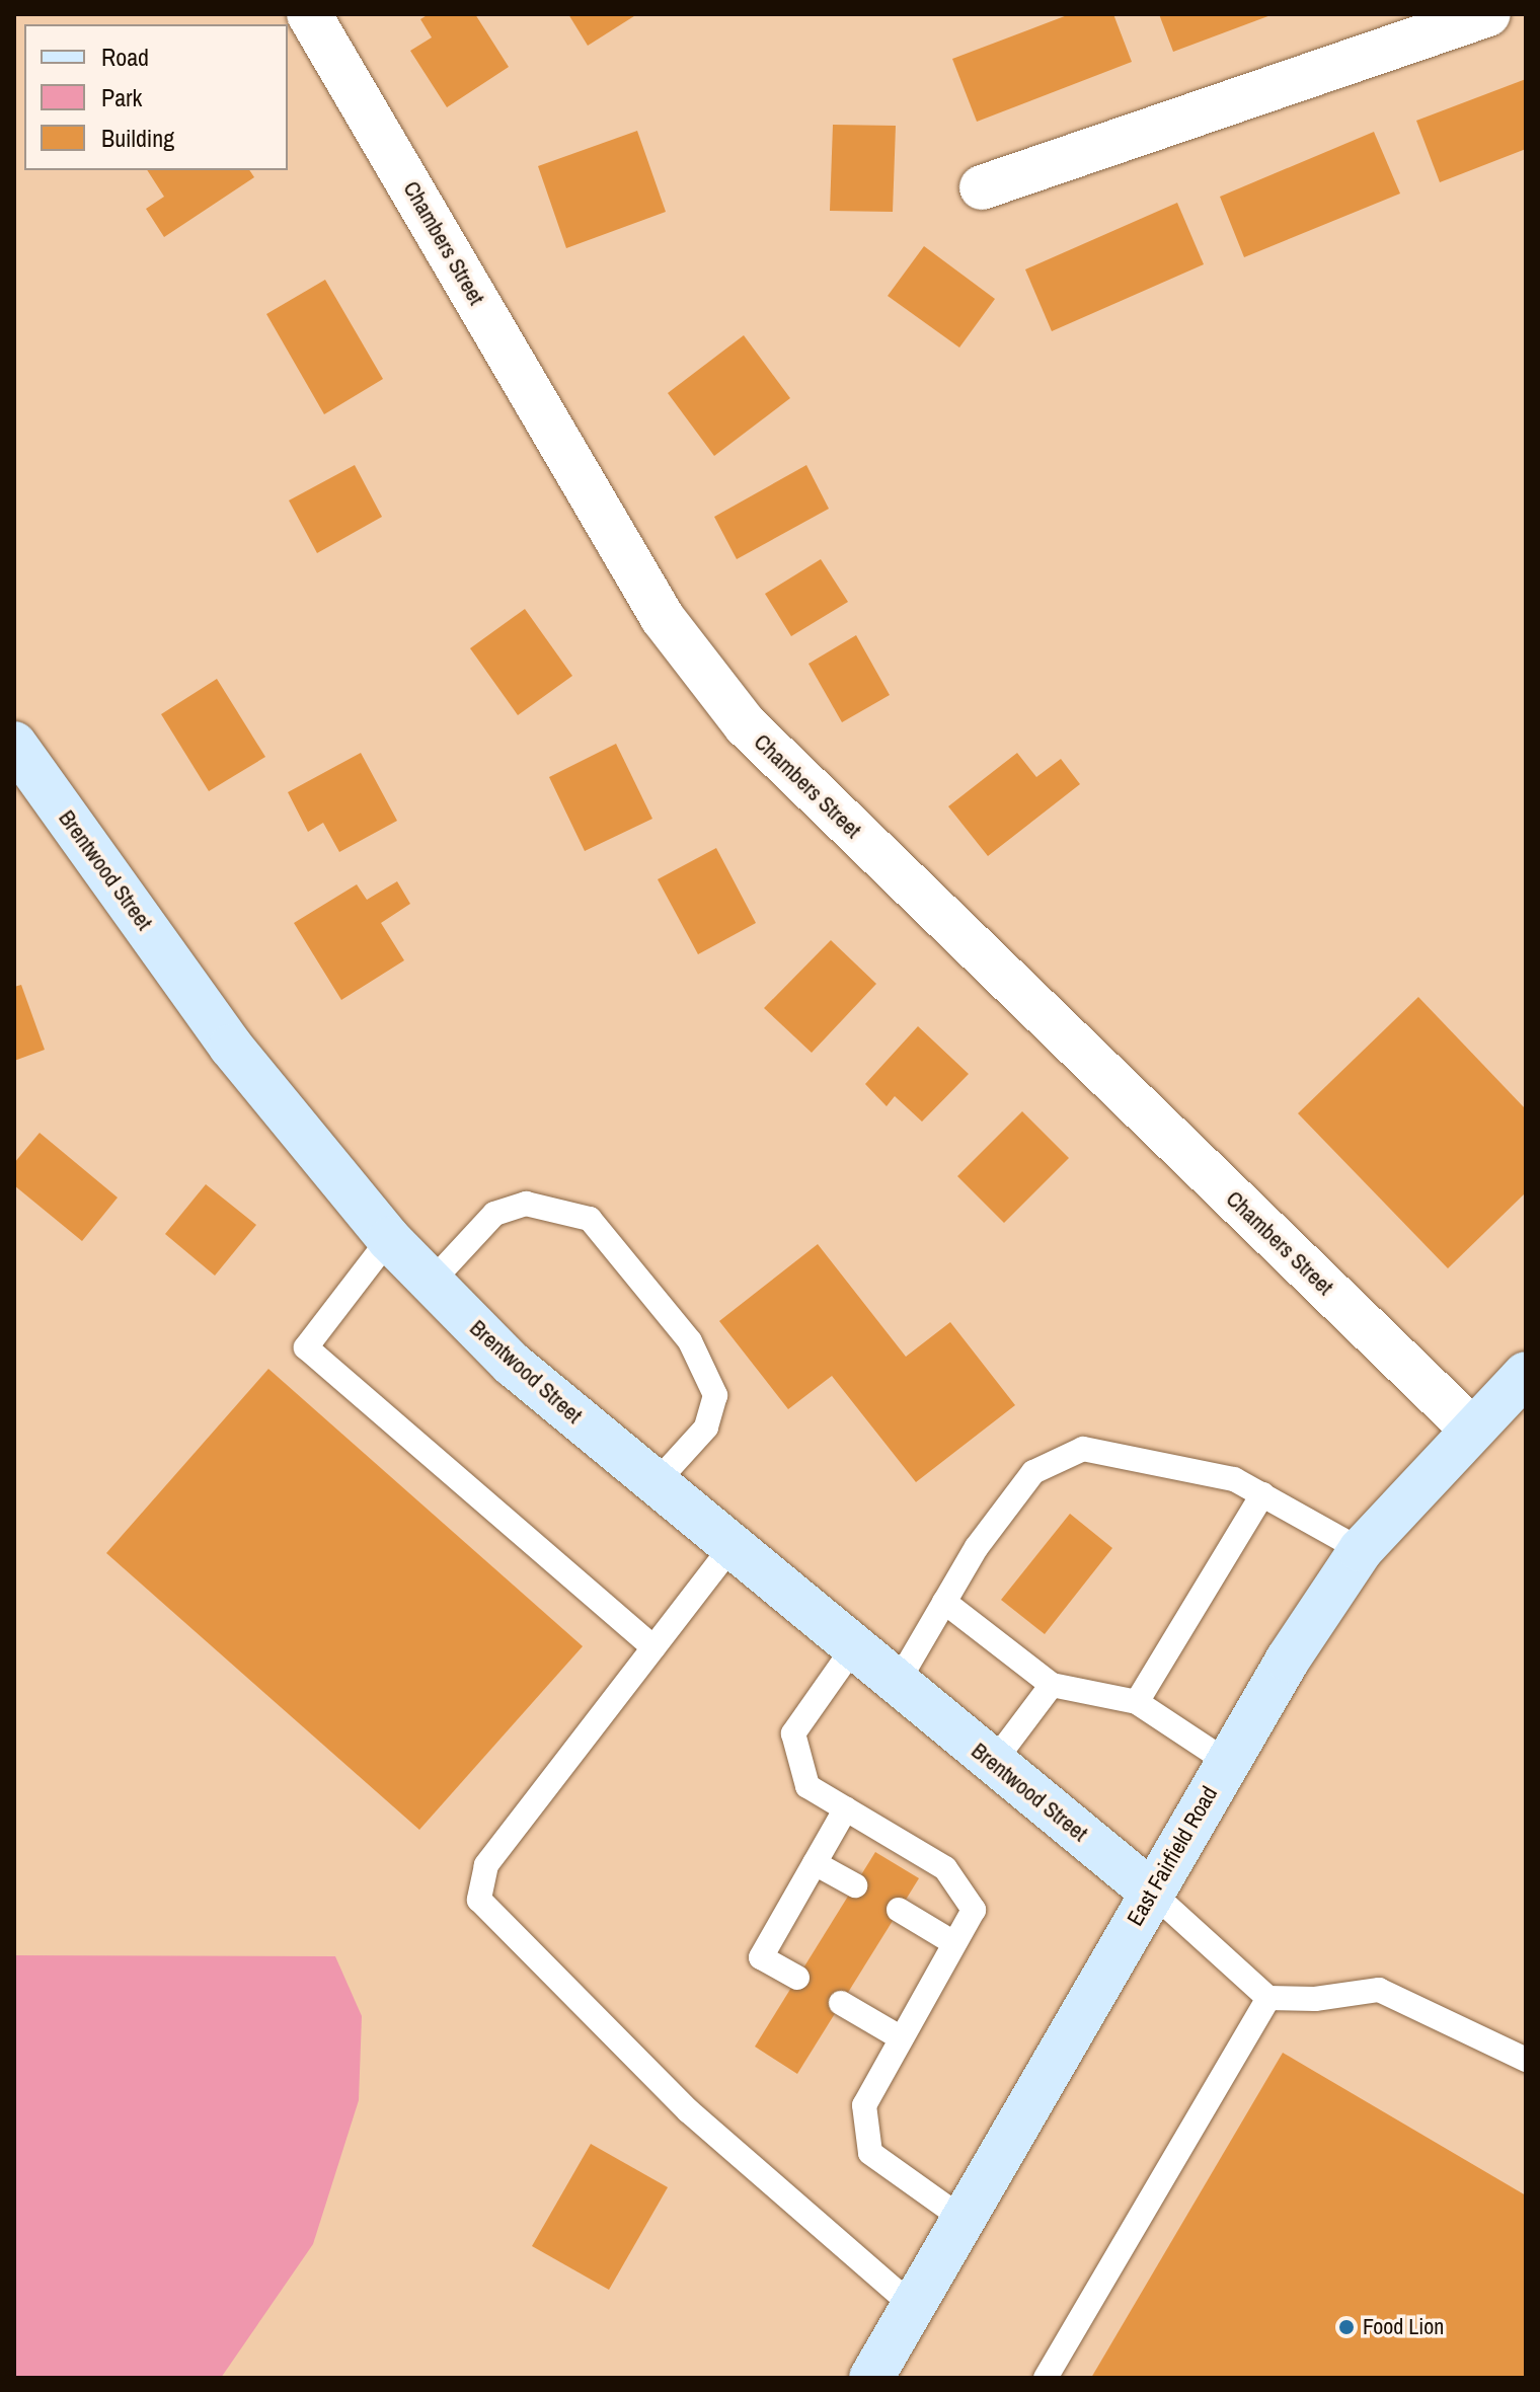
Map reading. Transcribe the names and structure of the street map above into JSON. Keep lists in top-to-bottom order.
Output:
{
  "streets": {
    "main road": ["Brentwood Street", "East Fairfield Road"],
    "street": ["Chambers Street"]
  },
  "crossings": [
    ["Chambers Street", "East Fairfield Road"],
    ["Brentwood Street", "East Fairfield Road"]
  ],
  "places": ["Food Lion"],
  "legend": ["Road", "Park", "Building"]
}
